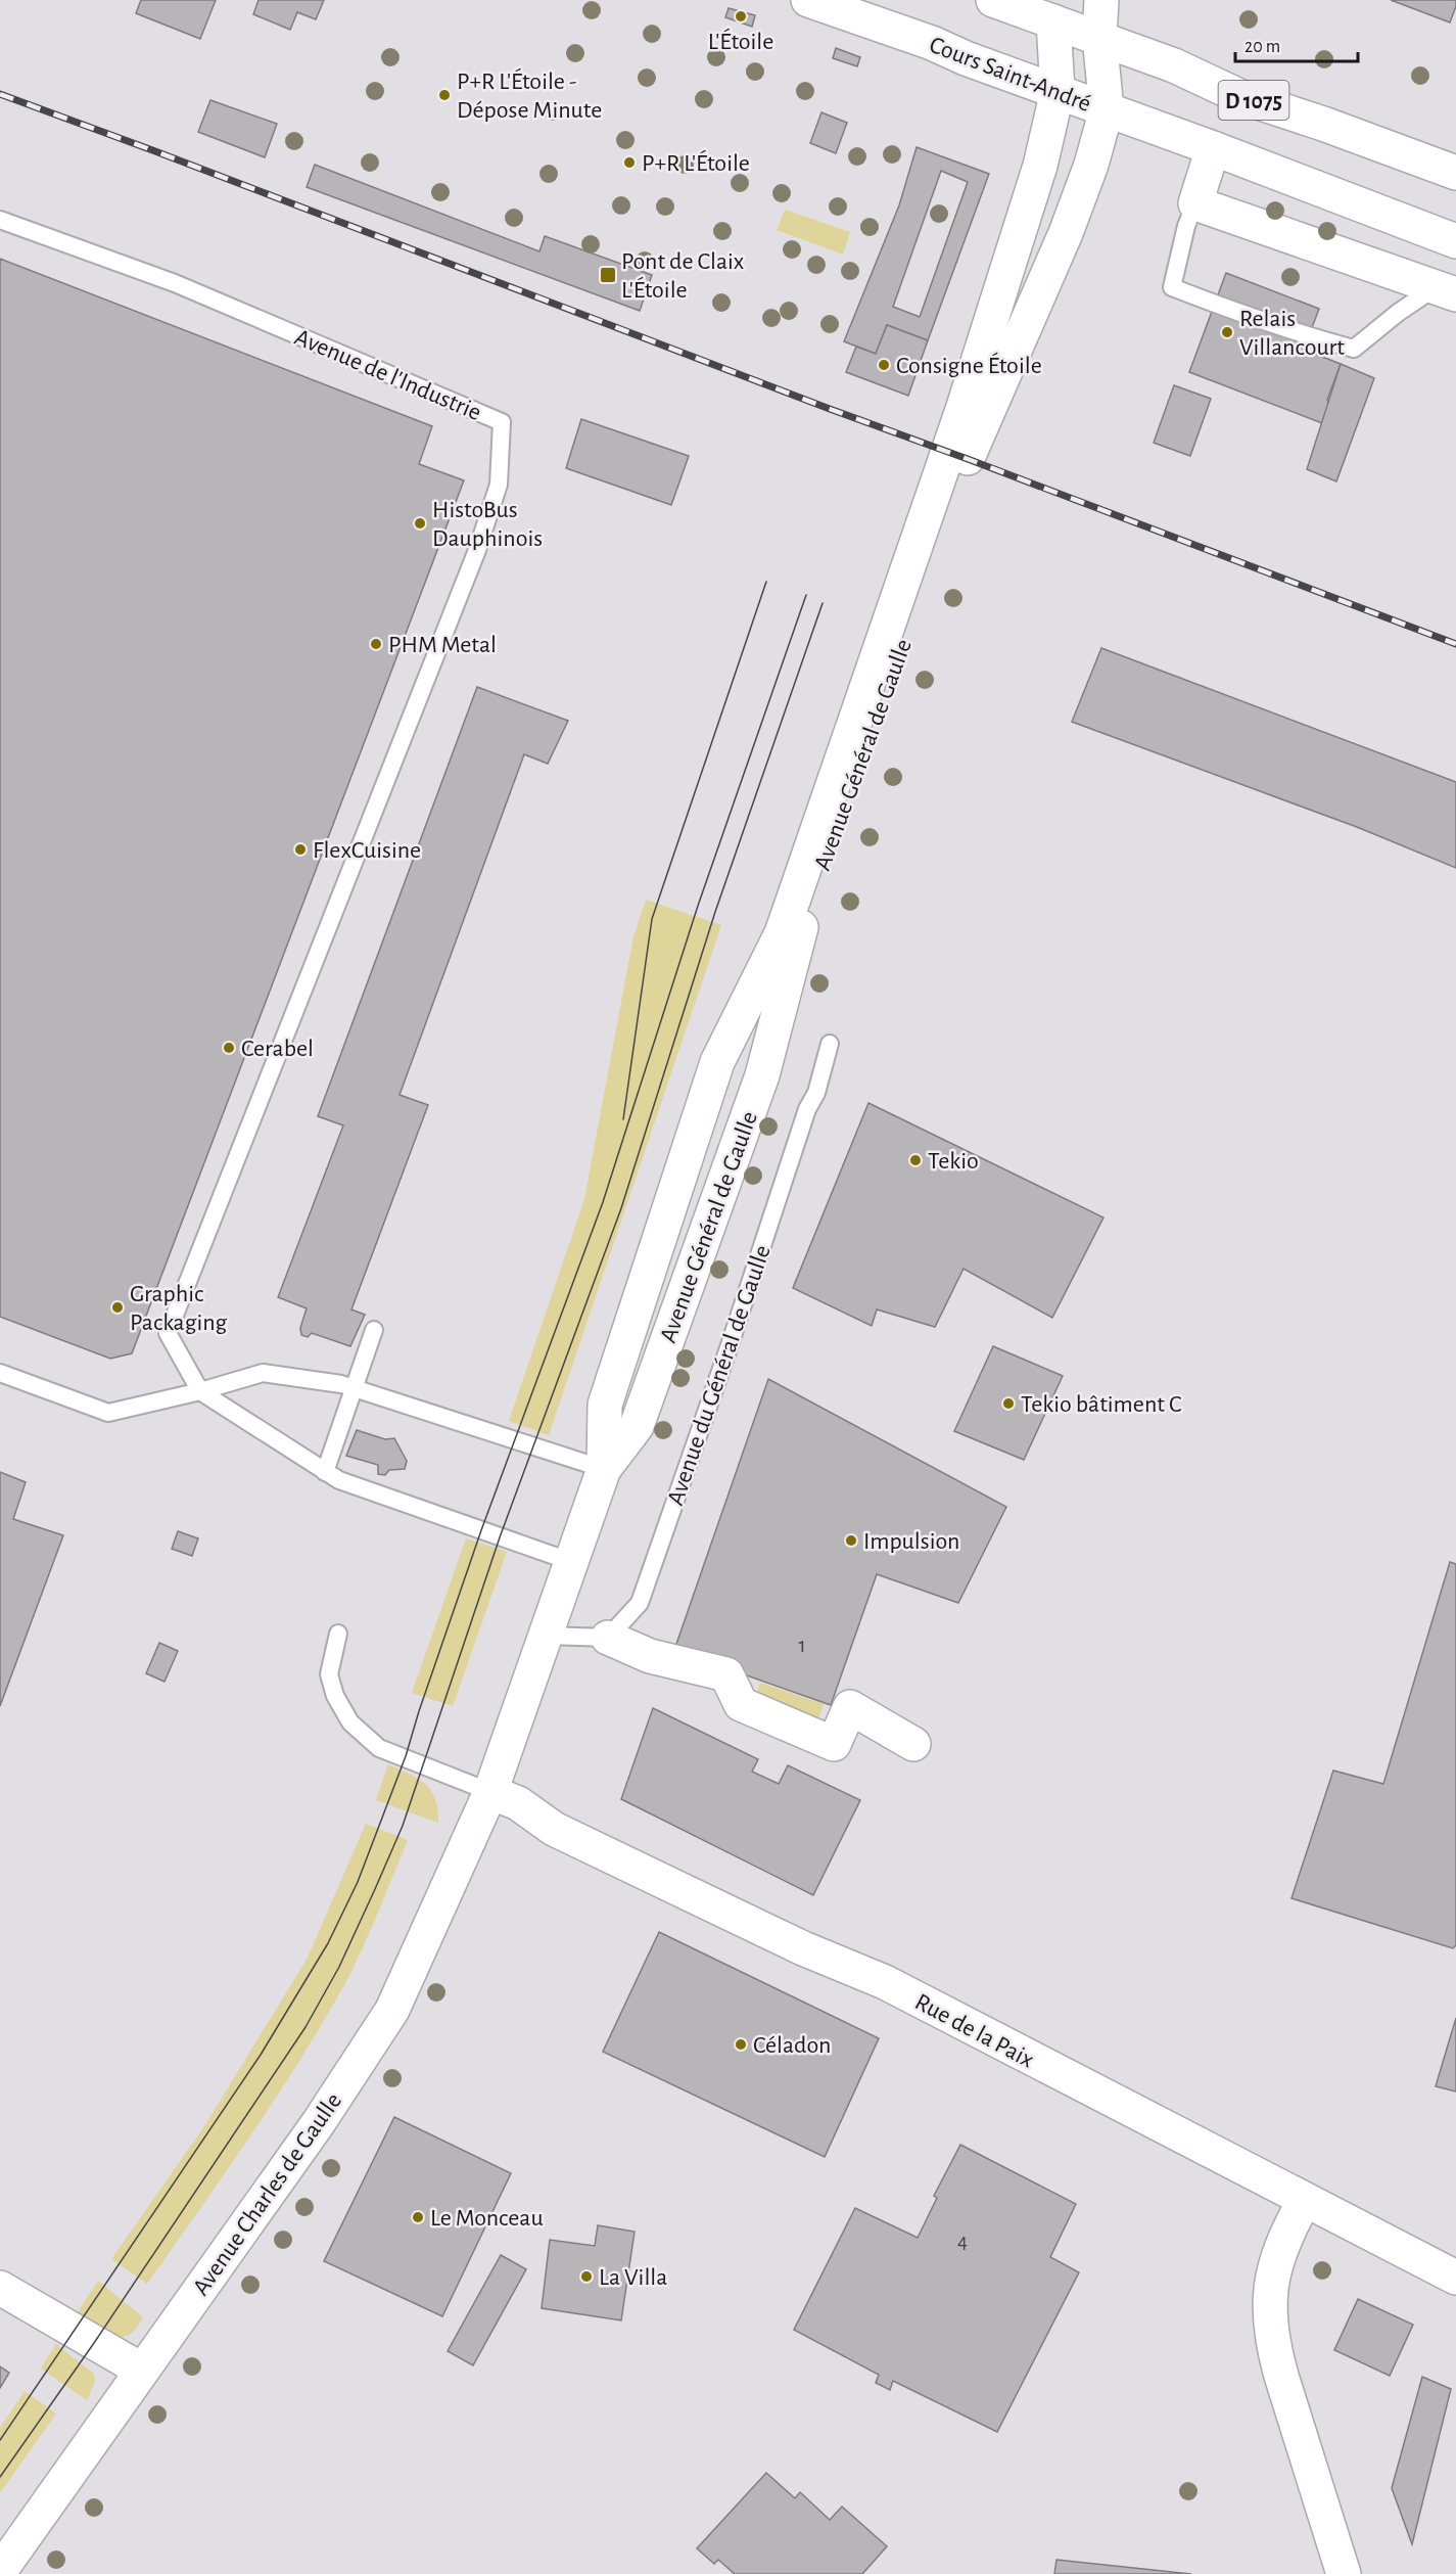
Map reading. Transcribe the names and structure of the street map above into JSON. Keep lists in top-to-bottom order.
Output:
{
  "streets": {
    "main road": [
      "Cours Saint-André",
      "D 1075",
      "Avenue Général de Gaulle",
      "Rue de la Paix",
      "Avenue Charles de Gaulle"
    ],
    "lane": ["Avenue de l'Industrie", "Avenue du Général de Gaulle"]
  },
  "crossings": [
    ["Cours Saint-André", "Avenue Général de Gaulle"],
    ["D 1075", "Avenue Général de Gaulle"],
    ["Avenue Général de Gaulle", "Rue de la Paix"],
    ["Avenue Général de Gaulle", "Avenue Charles de Gaulle"],
    ["Rue de la Paix", "Avenue Charles de Gaulle"]
  ],
  "places": {
    "other": [
      "L'Étoile",
      "P+R L'Étoile - Dépose Minute",
      "P+R L'Étoile",
      "Relais Villancourt",
      "Consigne Étoile",
      "HistoBus Dauphinois",
      "PHM Metal",
      "FlexCuisine",
      "Cerabel",
      "Tekio",
      "Graphic Packaging",
      "Tekio bâtiment C",
      "Impulsion",
      "Céladon",
      "Le Monceau",
      "La Villa"
    ],
    "transit": ["Pont de Claix L'Étoile"]
  },
  "house_numbers": ["1", "4"],
  "scale_bar": "20 m"
}
